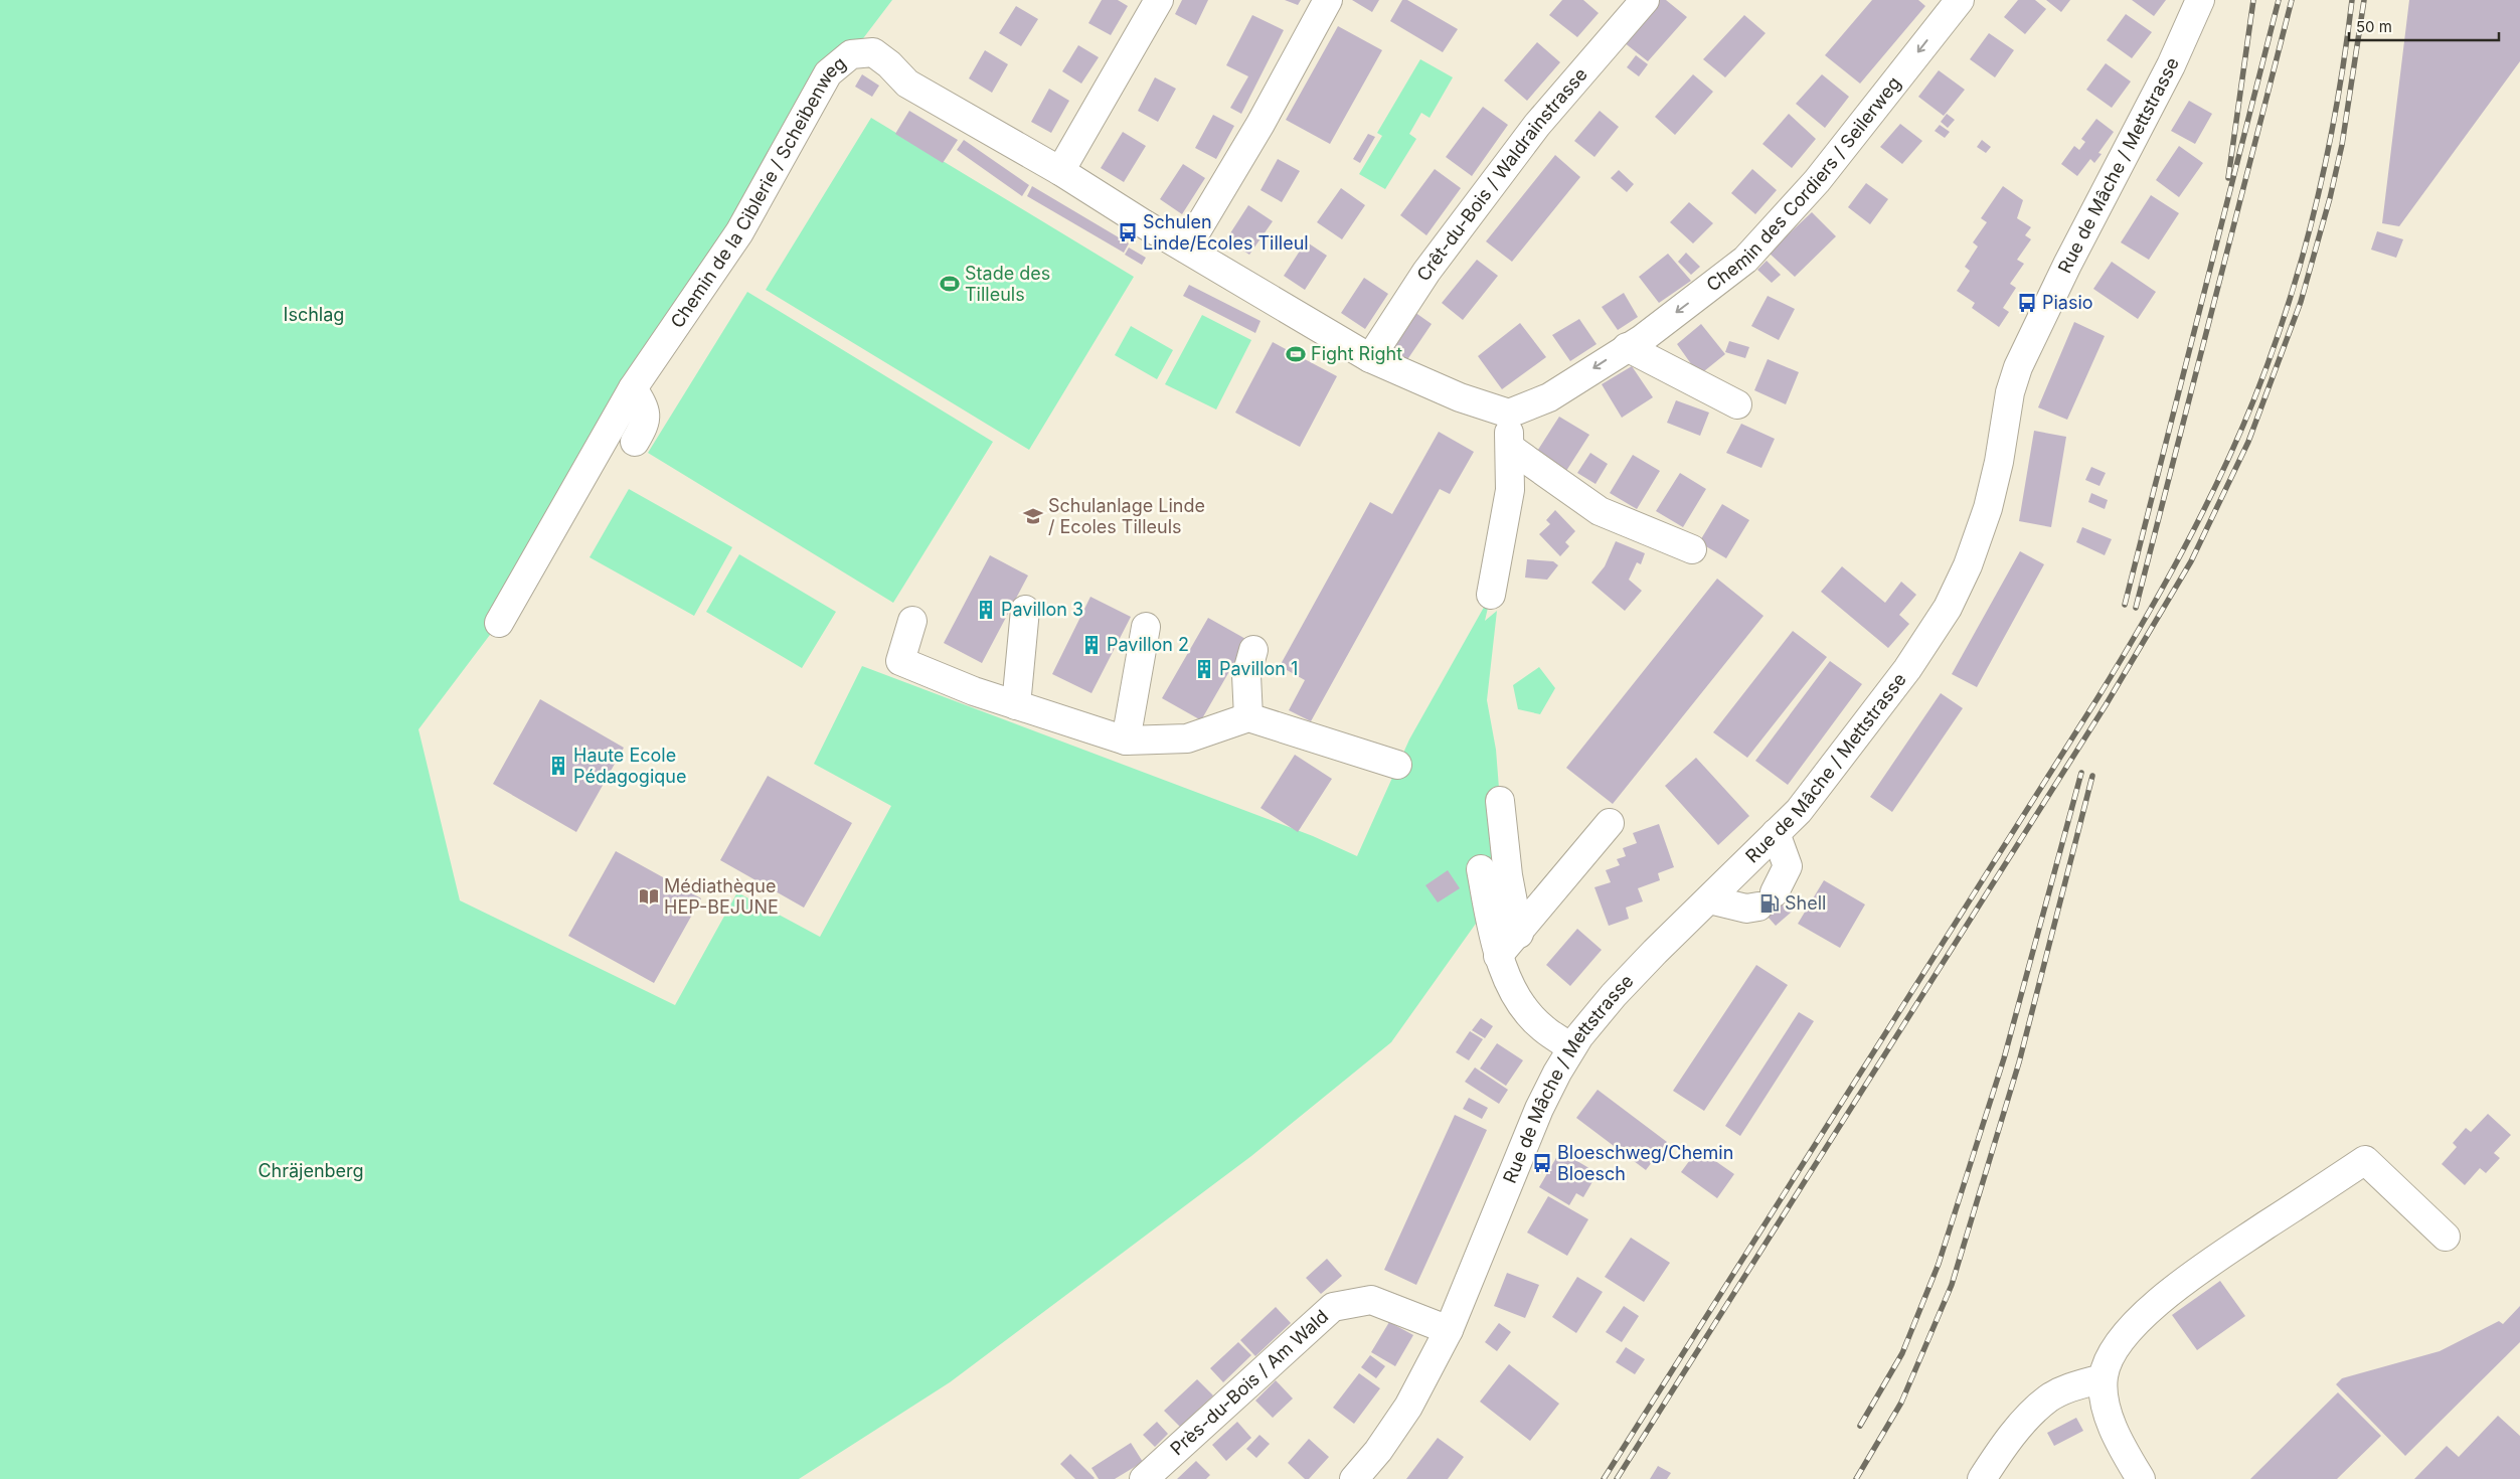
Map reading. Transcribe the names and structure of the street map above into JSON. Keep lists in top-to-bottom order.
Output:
{
  "streets": {
    "street": [
      "Rue de Mâche / Mettstrasse",
      "Crêt-du-Bois / Waldrainstrasse",
      "Chemin des Cordiers / Seilerweg",
      "Chemin de la Ciblerie / Scheibenweg",
      "Près-du-Bois / Am Wald"
    ]
  },
  "crossings": [
    ["Rue de Mâche / Mettstrasse", "Près-du-Bois / Am Wald"],
    ["Crêt-du-Bois / Waldrainstrasse", "Chemin de la Ciblerie / Scheibenweg"],
    ["Chemin des Cordiers / Seilerweg", "Chemin de la Ciblerie / Scheibenweg"]
  ],
  "one_way": ["Chemin des Cordiers / Seilerweg"],
  "parks": ["Ischlag", "Chräjenberg"],
  "places": {
    "bus stop": ["Schulen Linde/Ecoles Tilleul", "Piasio", "Bloeschweg/Chemin Bloesch"],
    "sports": ["Stade des Tilleuls", "Fight Right"],
    "school or university": ["Schulanlage Linde / Ecoles Tilleuls"],
    "building": [
      "Pavillon 3",
      "Pavillon 2",
      "Pavillon 1",
      "Haute Ecole Pédagogique"
    ],
    "library": ["Médiathèque HEP-BEJUNE"],
    "fuel station": ["Shell"]
  },
  "scale_bar": "50 m"
}
